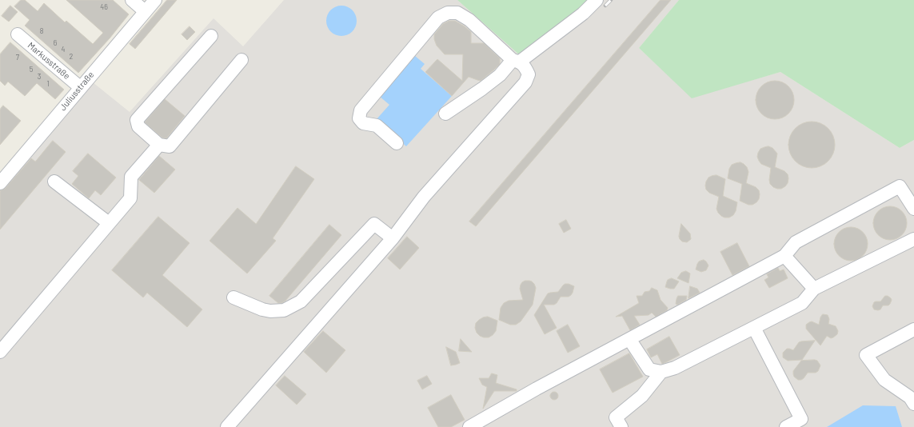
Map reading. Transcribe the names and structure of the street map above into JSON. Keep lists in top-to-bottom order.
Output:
{
  "streets": {
    "street": ["Markusstraße", "Juliusstraße"]
  },
  "crossings": [
    ["Markusstraße", "Juliusstraße"]
  ],
  "house_numbers": [
    "46",
    "8",
    "6",
    "4",
    "2",
    "7",
    "5",
    "3",
    "1"
  ]
}
